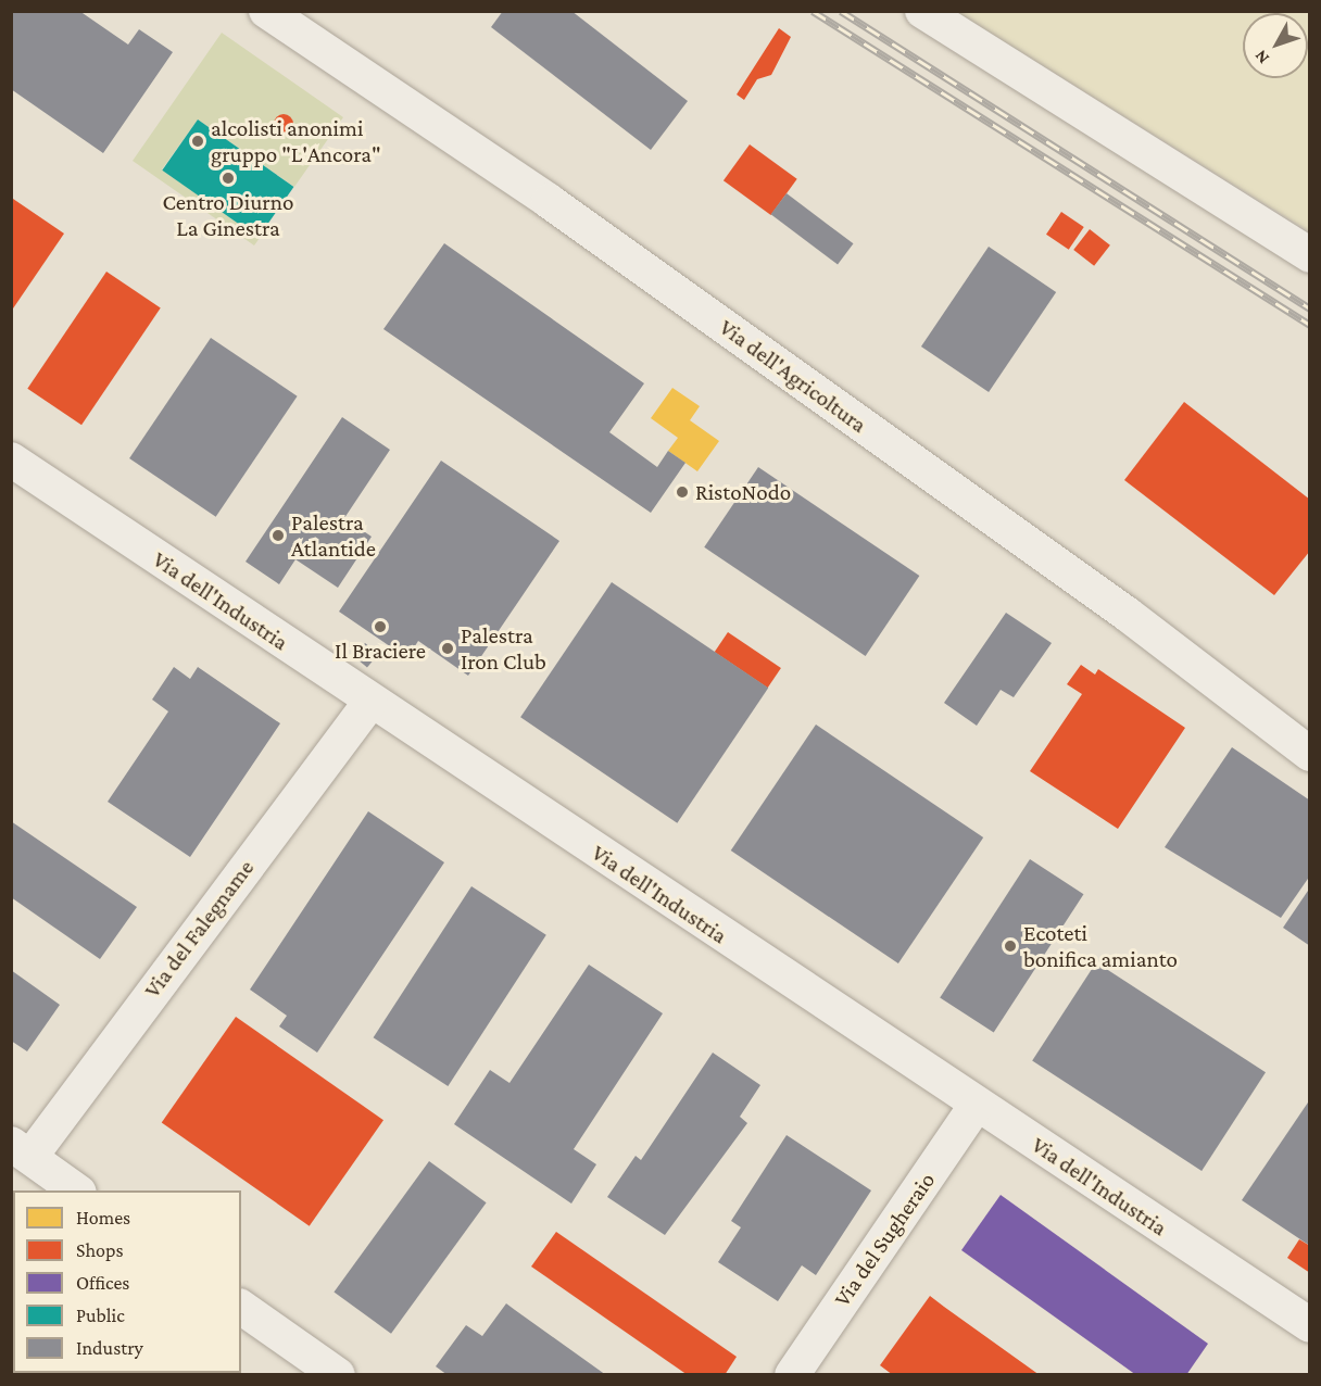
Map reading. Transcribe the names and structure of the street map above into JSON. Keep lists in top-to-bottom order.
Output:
{
  "streets": {
    "street": [
      "Via dell'Agricoltura",
      "Via dell'Industria",
      "Via del Falegname",
      "Via del Sugheraio"
    ]
  },
  "crossings": [
    ["Via dell'Industria", "Via del Falegname"],
    ["Via dell'Industria", "Via del Sugheraio"]
  ],
  "places": [
    "alcolisti anonimi gruppo \"L'Ancora\"",
    "Centro Diurno La Ginestra",
    "RistoNodo",
    "Palestra Atlantide",
    "Il Braciere",
    "Palestra Iron Club",
    "Ecoteti bonifica amianto"
  ],
  "legend": [
    "Homes",
    "Shops",
    "Offices",
    "Public",
    "Industry"
  ],
  "north": "bottom left"
}
